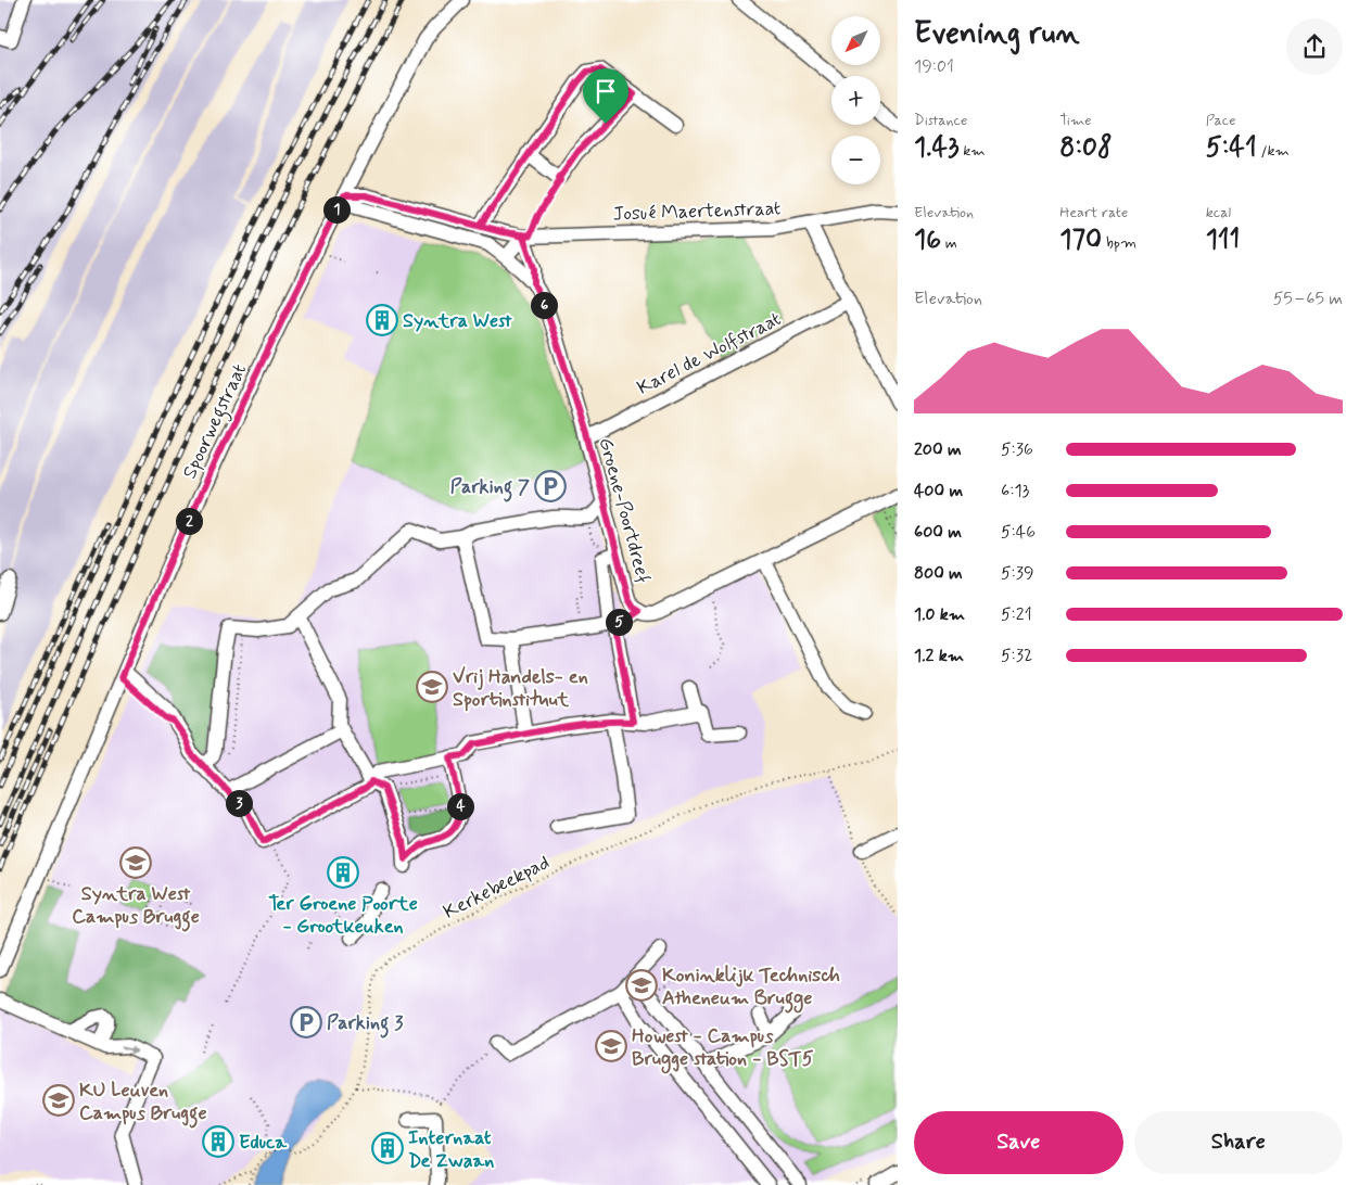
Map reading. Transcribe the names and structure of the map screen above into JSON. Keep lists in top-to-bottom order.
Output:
{
  "streets": {
    "street": [
      "Josué Maertenstraat",
      "Karel de Wolfstraat",
      "Spoorwegstraat",
      "Groene-Poortdreef"
    ],
    "path": ["Kerkebeekpad"]
  },
  "crossings": [
    ["Josué Maertenstraat", "Groene-Poortdreef"],
    ["Karel de Wolfstraat", "Groene-Poortdreef"],
    ["Spoorwegstraat", "Groene-Poortdreef"]
  ],
  "places": {
    "building": [
      "Syntra West",
      "Ter Groene Poorte - Grootkeuken",
      "Educa",
      "Internaat De Zwaan"
    ],
    "parking": ["Parking 7", "Parking 3"],
    "school or university": [
      "Vrij Handels- en Sportinstituut",
      "Syntra West Campus Brugge",
      "Koninklijk Technisch Atheneum Brugge",
      "Howest - Campus Brugge station - BST5",
      "KU Leuven Campus Brugge"
    ]
  },
  "north": "bottom left",
  "page": {
    "heading": ["Evening run", "19:01"],
    "map_buttons": ["+", "−"],
    "stats": [
      ["Distance", "1.43 km"],
      ["Time", "8:08"],
      ["Pace", "5:41 /km"],
      ["Elevation", "16 m"],
      ["Heart rate", "170 bpm"],
      ["kcal", "111"]
    ],
    "pins": [
      "1",
      "6",
      "2",
      "5",
      "3",
      "4"
    ],
    "chart": ["Elevation", "55–65 m"],
    "list": [
      {
        "name": "200 m",
        "note": "5:36"
      },
      {
        "name": "400 m",
        "note": "6:13"
      },
      {
        "name": "600 m",
        "note": "5:46"
      },
      {
        "name": "800 m",
        "note": "5:39"
      },
      {
        "name": "1.0 km",
        "note": "5:21"
      },
      {
        "name": "1.2 km",
        "note": "5:32"
      }
    ],
    "buttons": ["Save", "Share"]
  }
}
